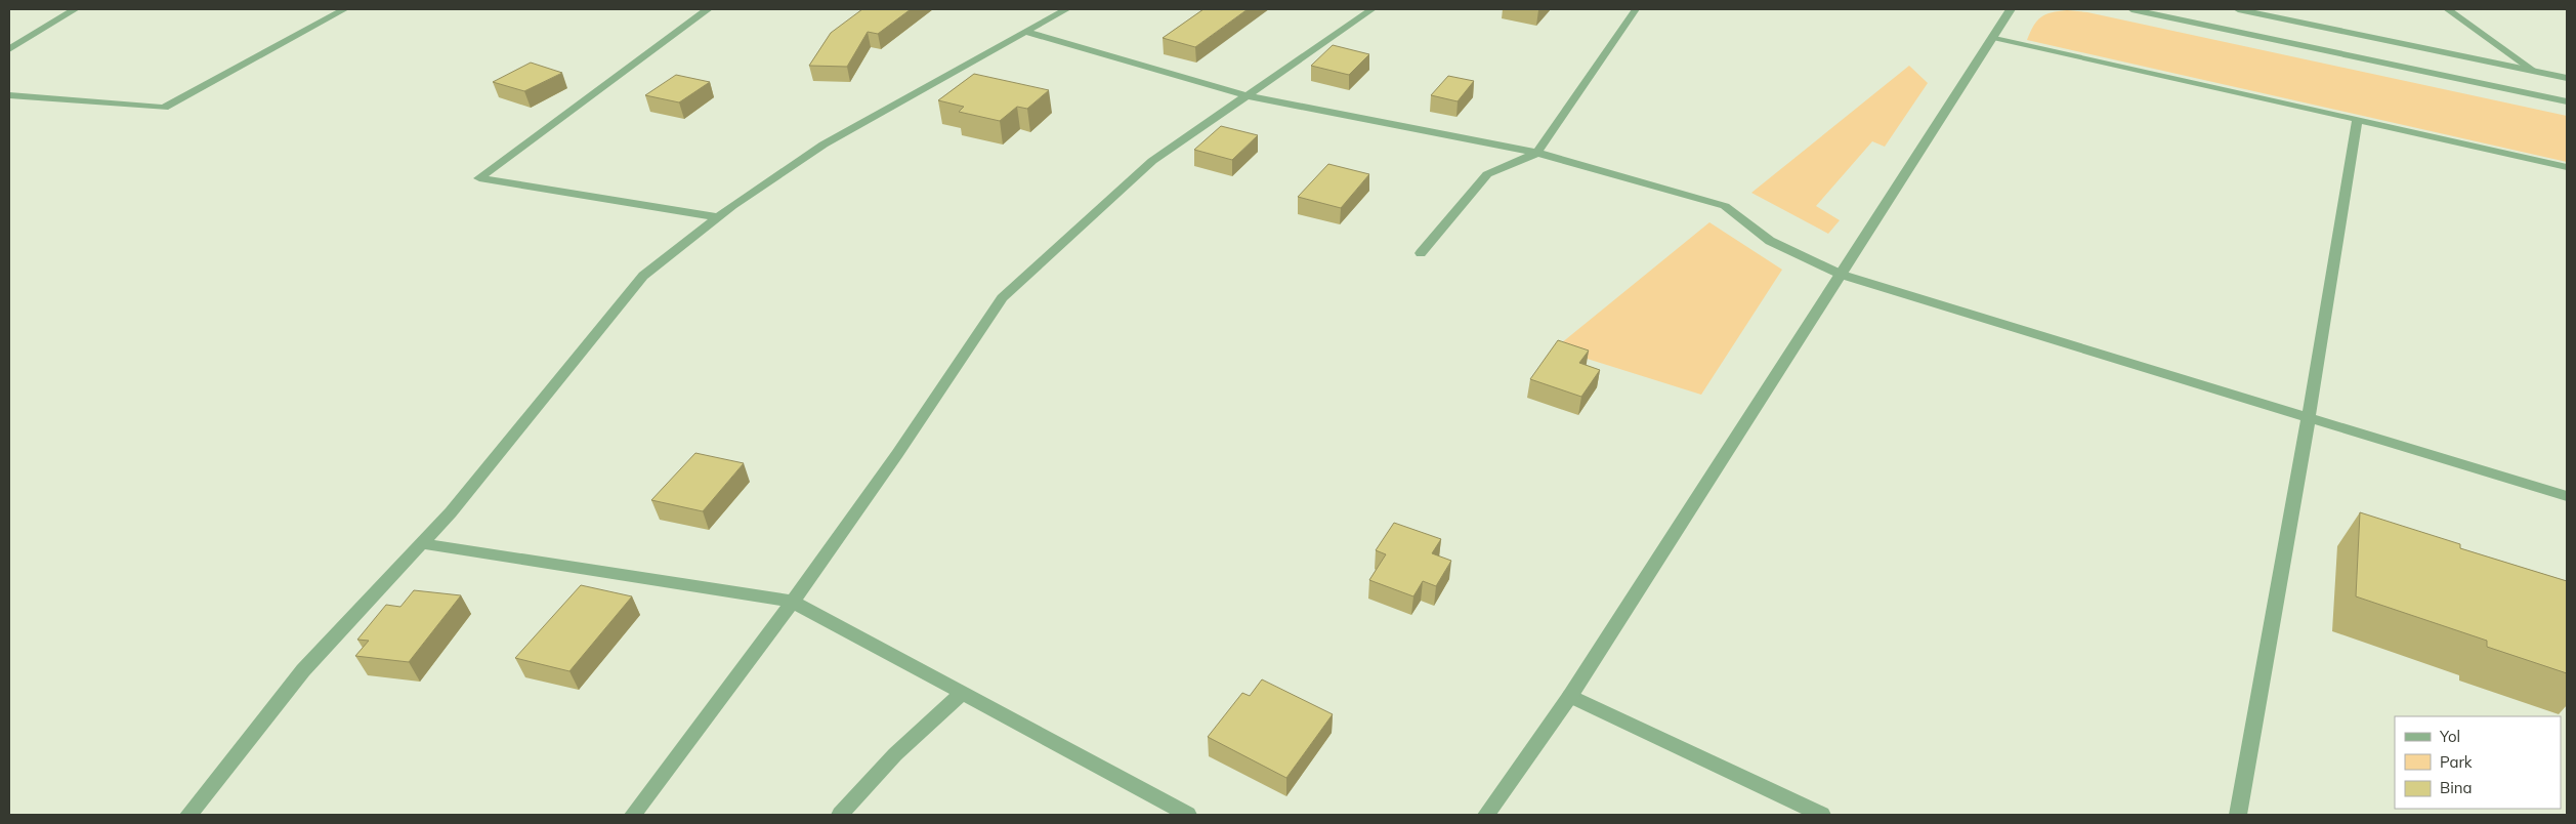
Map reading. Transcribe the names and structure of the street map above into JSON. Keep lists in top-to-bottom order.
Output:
{
  "legend": ["Yol", "Park", "Bina"]
}
